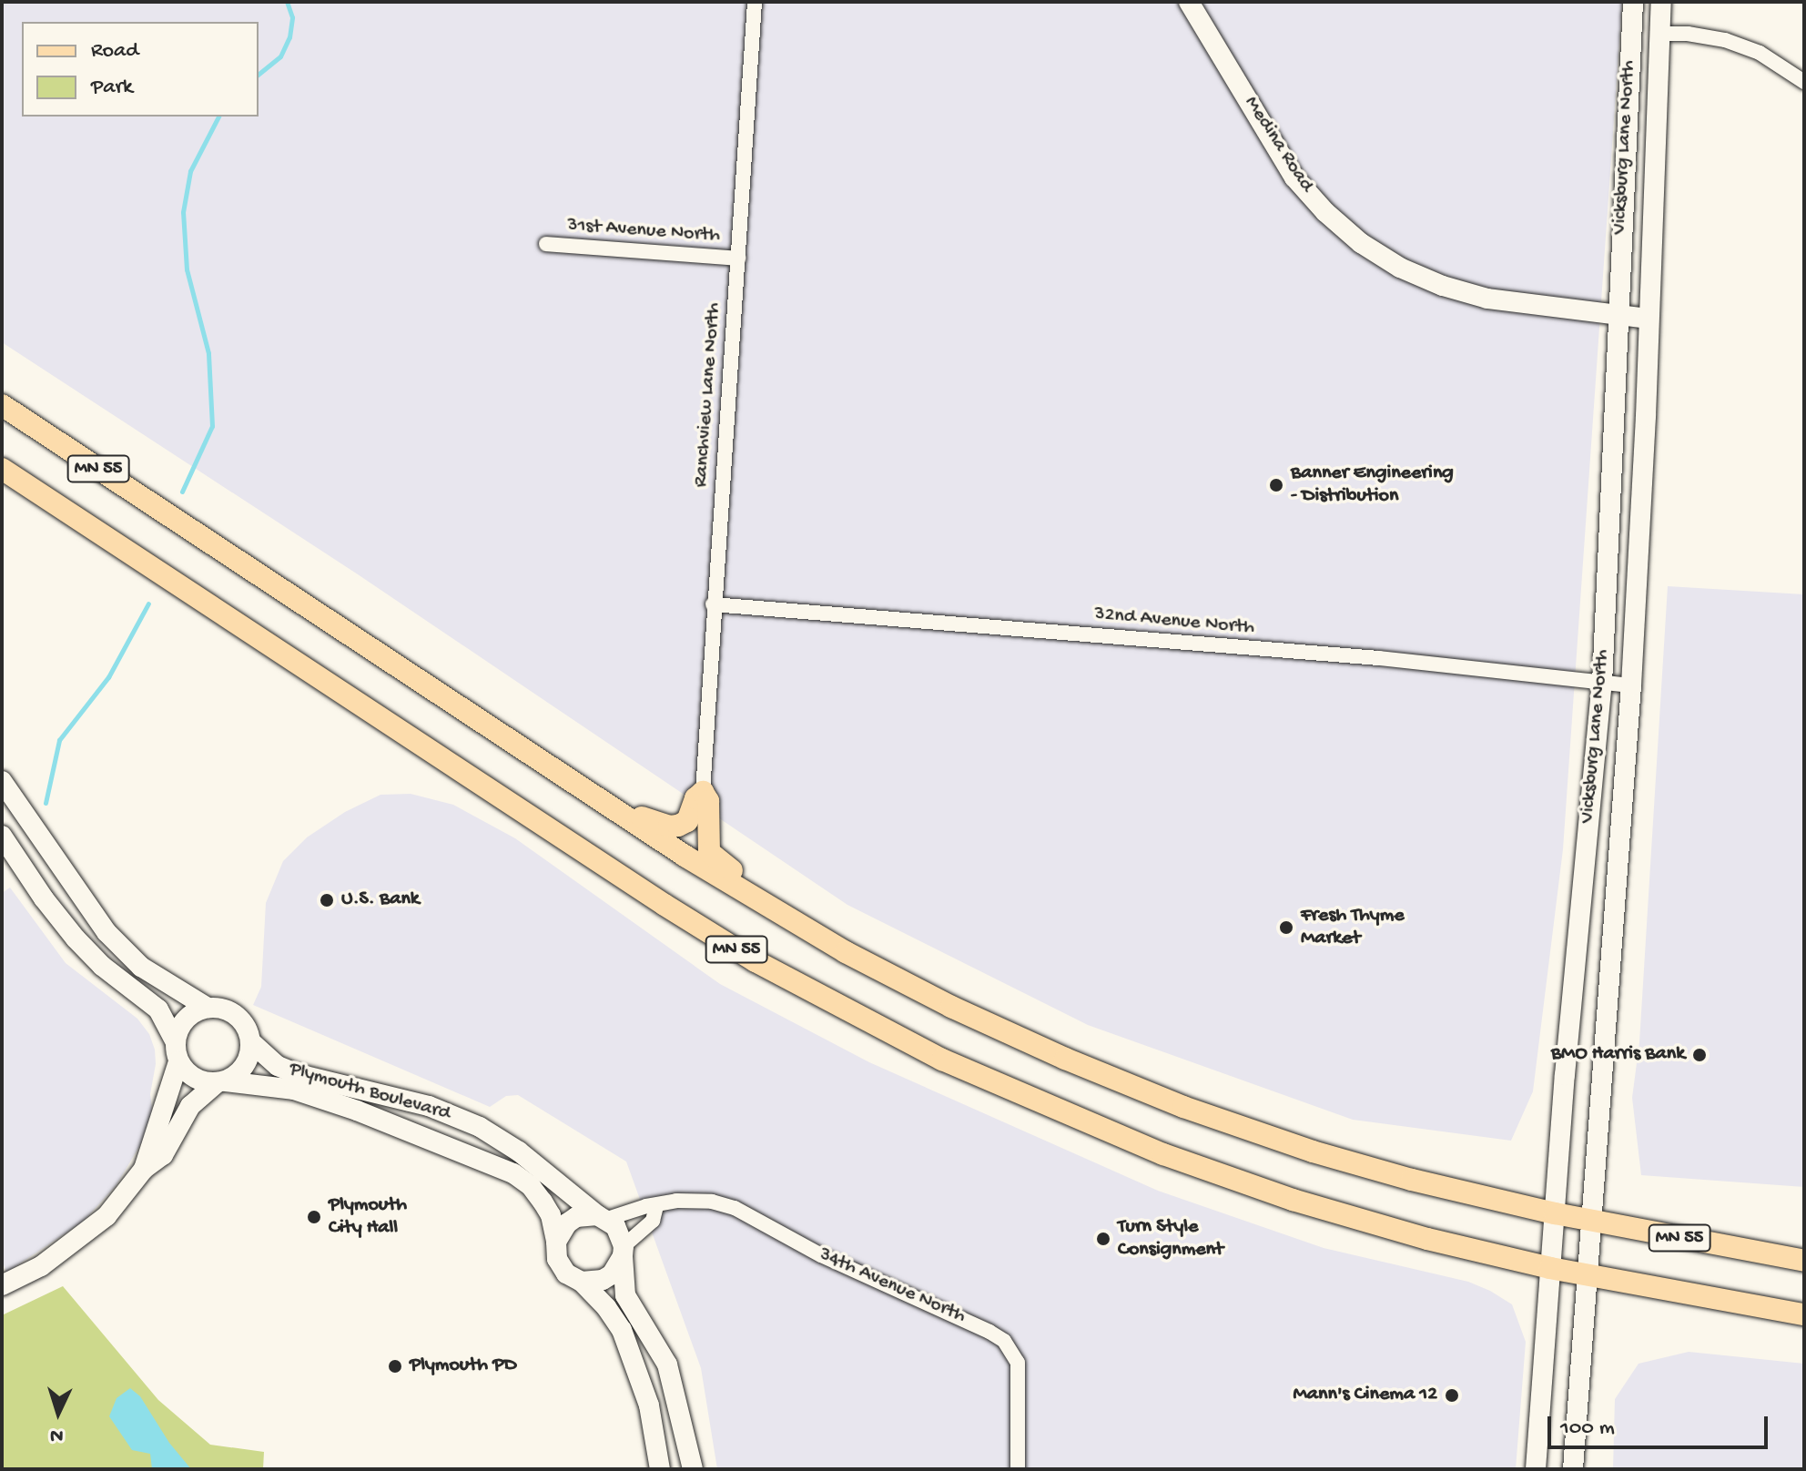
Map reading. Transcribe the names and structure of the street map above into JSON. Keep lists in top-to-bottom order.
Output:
{
  "streets": {
    "main road": ["MN 55"],
    "street": [
      "Medina Road",
      "Vicksburg Lane North",
      "31st Avenue North",
      "Ranchview Lane North",
      "32nd Avenue North",
      "Plymouth Boulevard",
      "34th Avenue North"
    ]
  },
  "crossings": [
    ["Medina Road", "Vicksburg Lane North"],
    ["Vicksburg Lane North", "MN 55"],
    ["Vicksburg Lane North", "32nd Avenue North"],
    ["31st Avenue North", "Ranchview Lane North"],
    ["Ranchview Lane North", "32nd Avenue North"],
    ["Plymouth Boulevard", "34th Avenue North"]
  ],
  "places": [
    "Banner Engineering - Distribution",
    "U.S. Bank",
    "Fresh Thyme Market",
    "BMO Harris Bank",
    "Plymouth City Hall",
    "Turn Style Consignment",
    "Plymouth PD",
    "Mann's Cinema 12"
  ],
  "legend": ["Road", "Park"],
  "scale_bar": "100 m",
  "north": "bottom"
}
